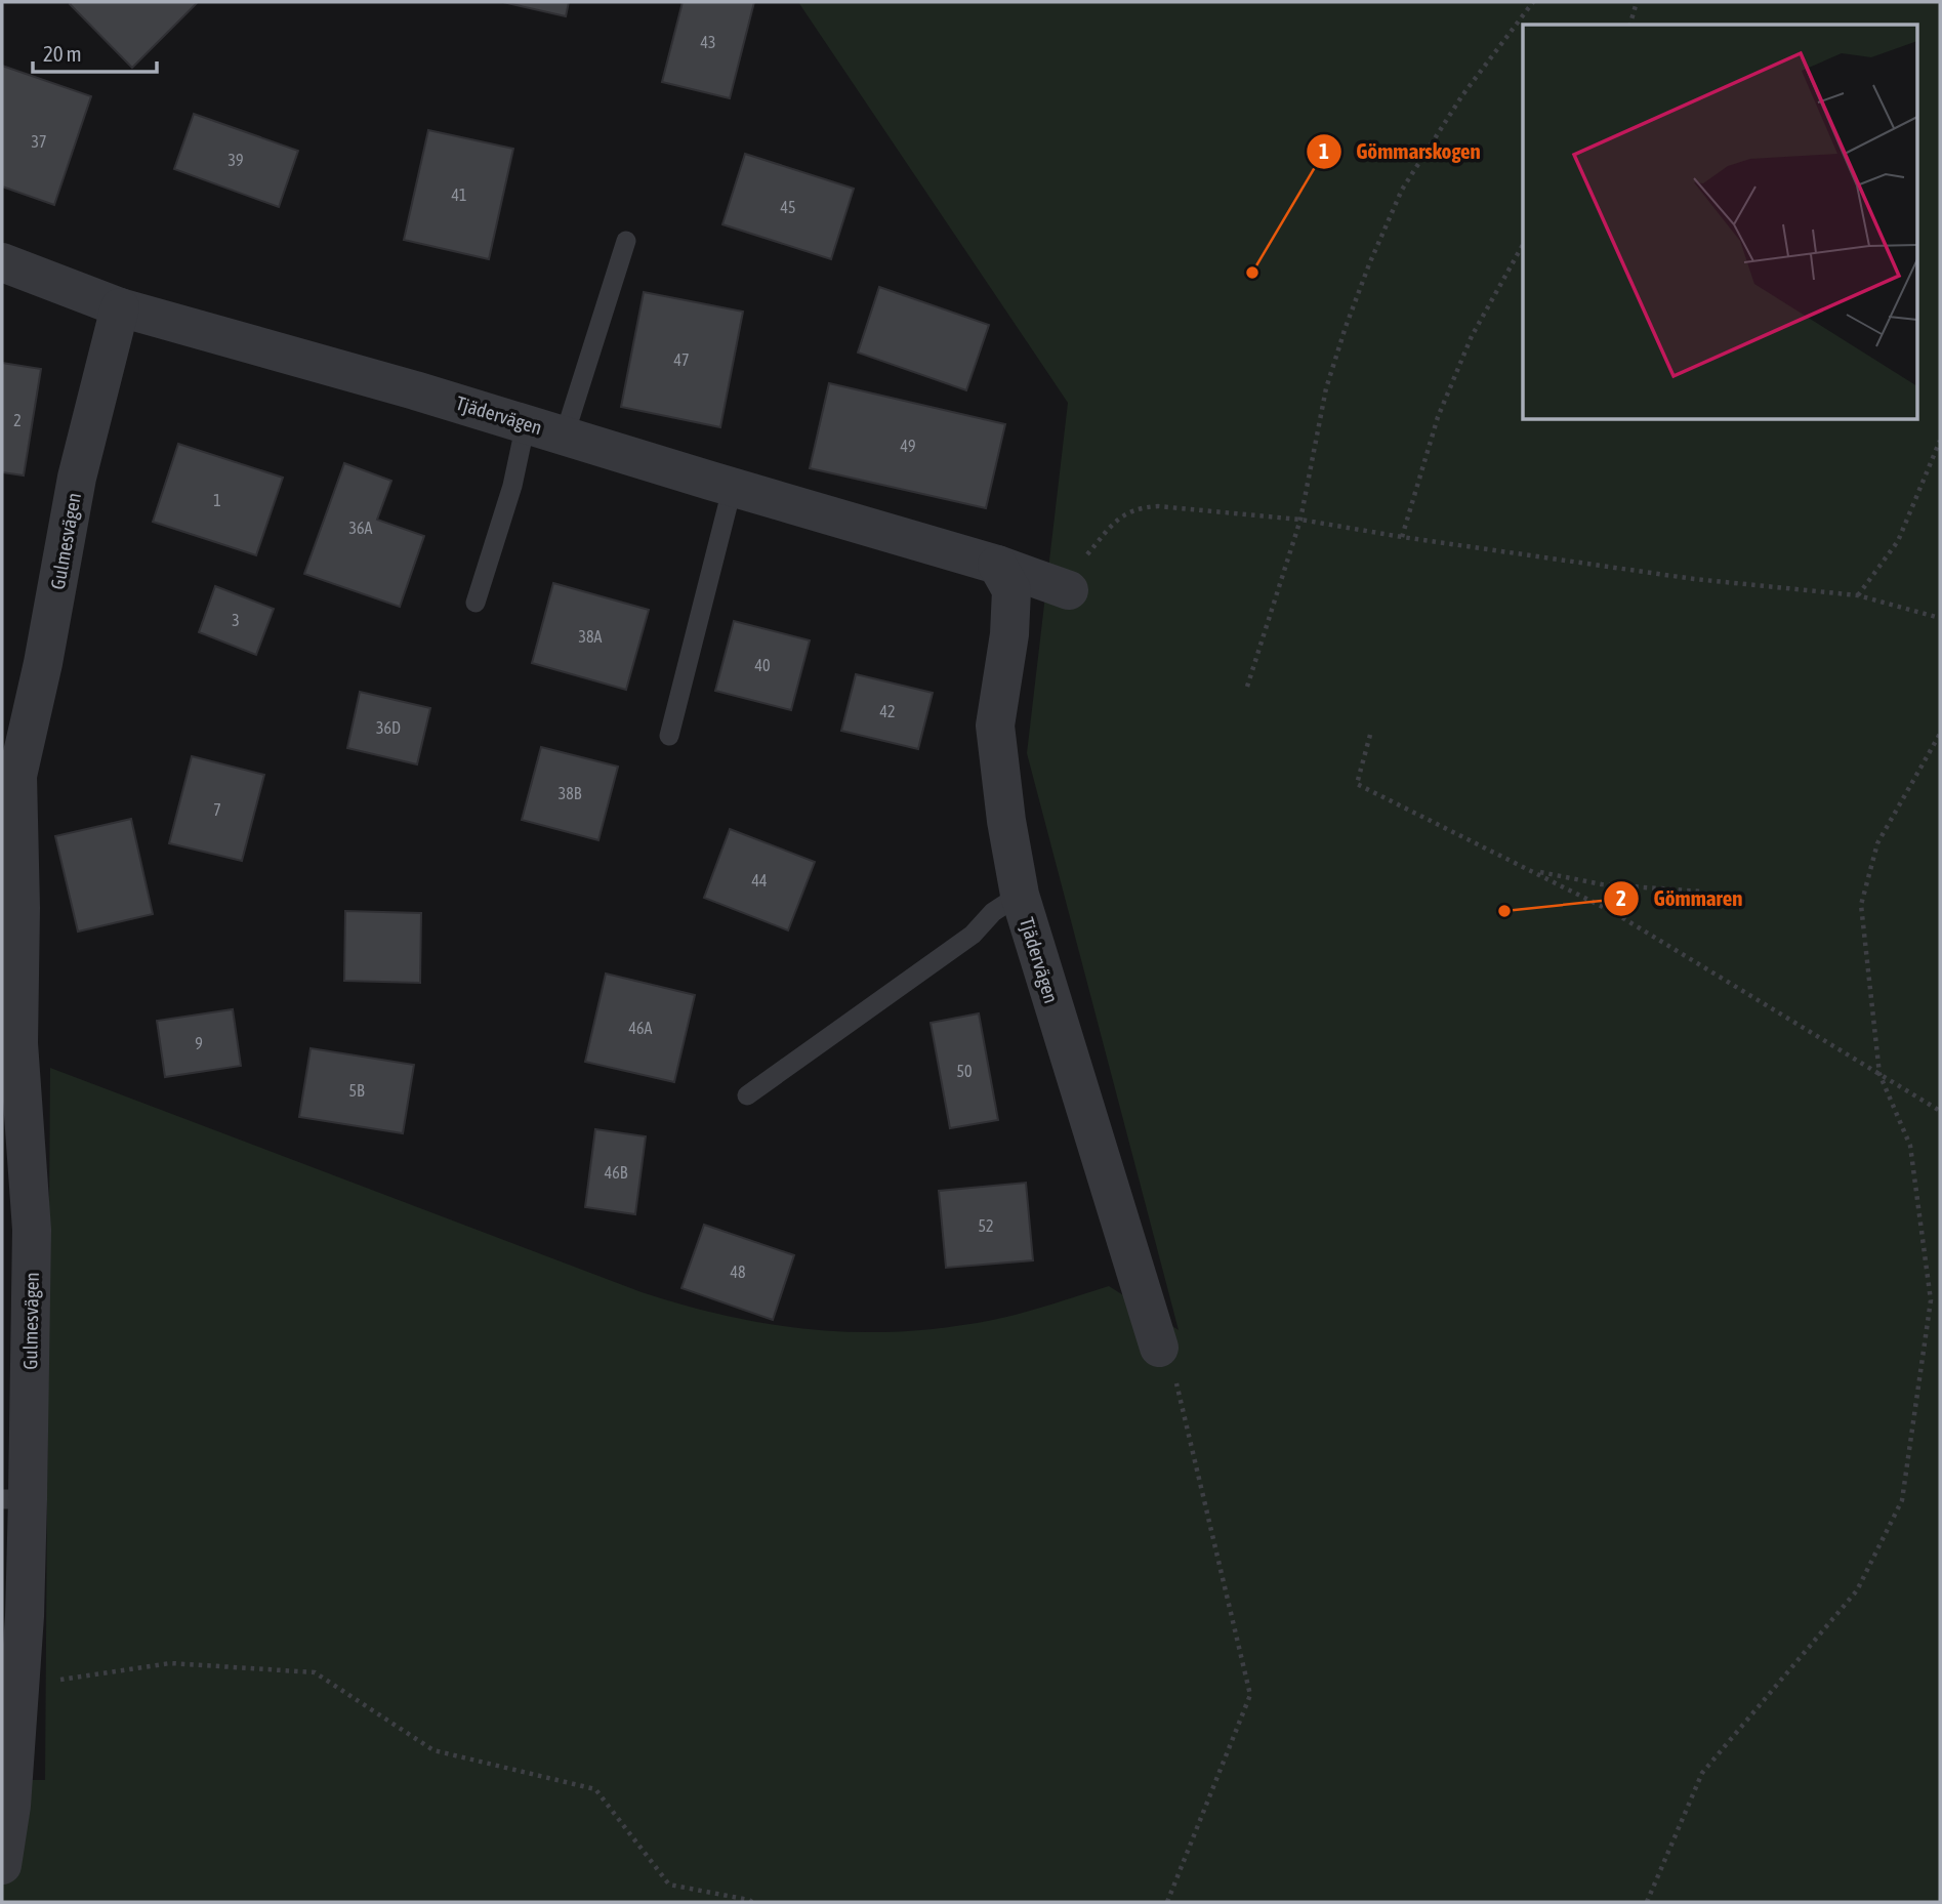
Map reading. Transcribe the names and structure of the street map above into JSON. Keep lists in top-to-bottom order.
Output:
{
  "streets": {
    "street": ["Tjädervägen", "Gulmesvägen"]
  },
  "crossings": [
    ["Tjädervägen", "Gulmesvägen"]
  ],
  "places": ["Gömmarskogen", "Gömmaren"],
  "house_numbers": [
    "43",
    "37",
    "39",
    "41",
    "45",
    "47",
    "2",
    "49",
    "1",
    "36A",
    "3",
    "38A",
    "40",
    "42",
    "36D",
    "38B",
    "7",
    "44",
    "46A",
    "9",
    "50",
    "5B",
    "46B",
    "52",
    "48"
  ],
  "scale_bar": "20 m"
}
